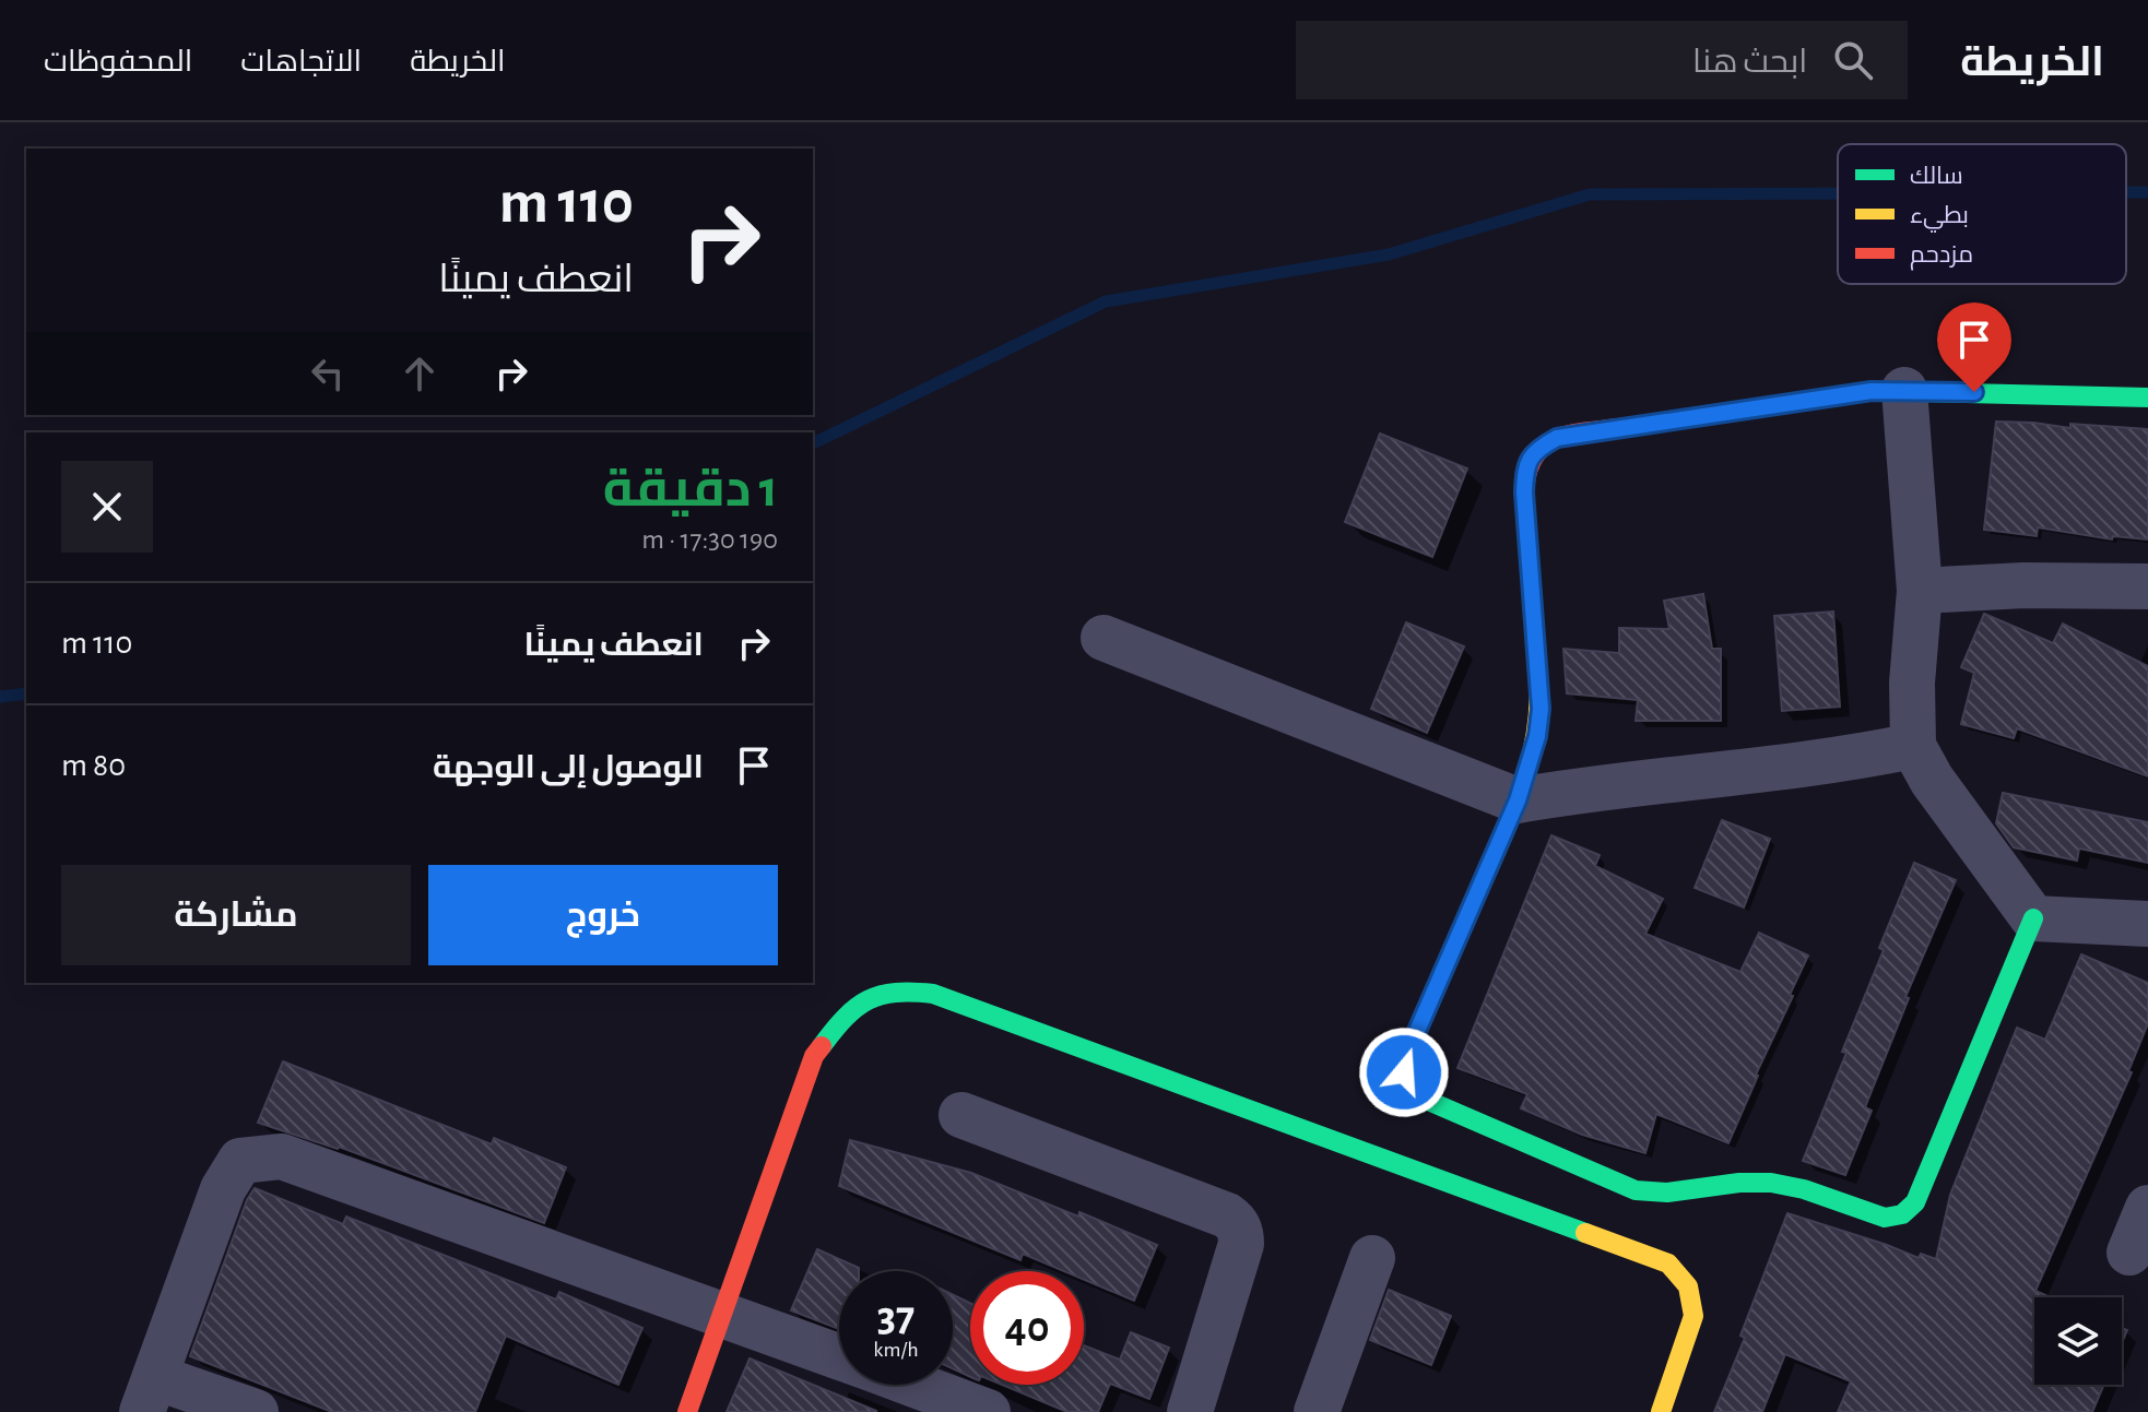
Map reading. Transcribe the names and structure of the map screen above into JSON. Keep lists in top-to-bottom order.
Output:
{
  "legend": ["سالك", "بطيء", "مزدحم"],
  "page": {
    "header": "الخريطة",
    "search": "ابحث هنا",
    "nav": ["الخريطة", "الاتجاهات", "المحفوظات"],
    "turn": ["110 m", "انعطف يمينًا"],
    "heading": ["1 دقيقة", "190 m · 17:30"],
    "list": [
      {
        "name": "انعطف يمينًا",
        "value": "110 m"
      },
      {
        "name": "الوصول إلى الوجهة",
        "value": "80 m"
      }
    ],
    "buttons": ["خروج", "مشاركة"],
    "speed": "37 km/h",
    "limit": "40"
  }
}
